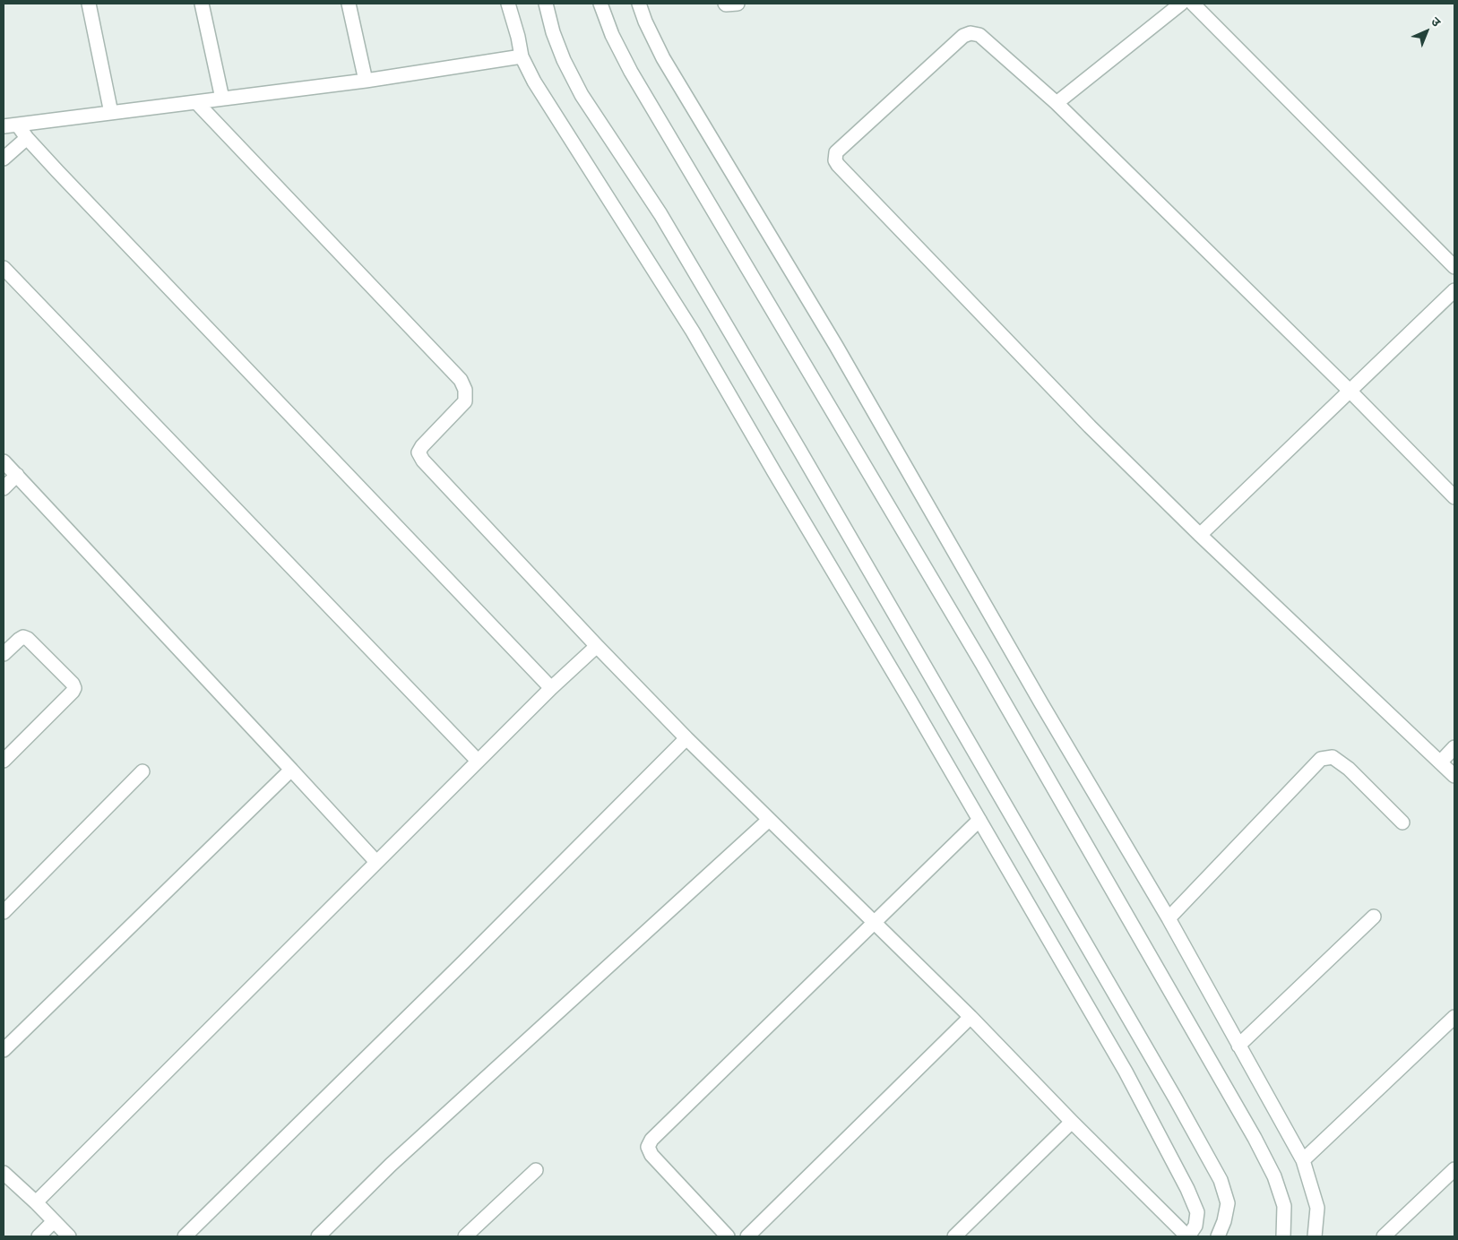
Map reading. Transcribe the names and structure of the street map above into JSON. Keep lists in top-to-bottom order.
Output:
{
  "north": "top right"
}
